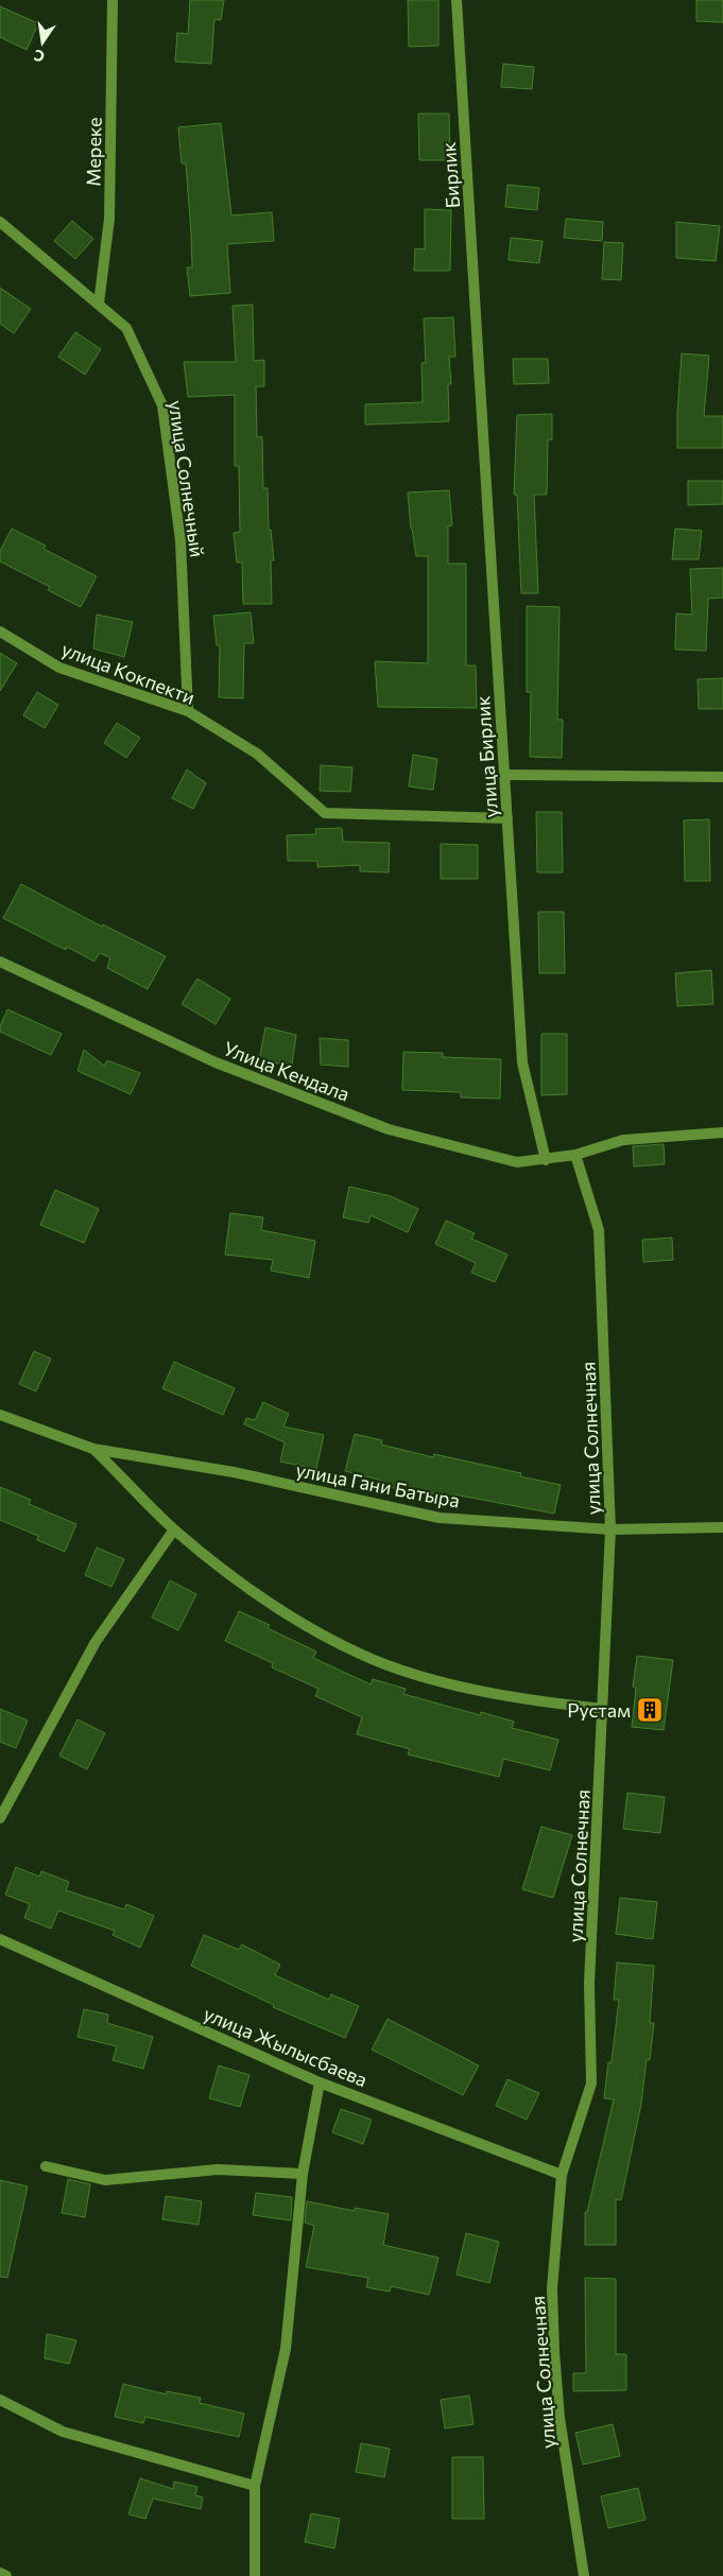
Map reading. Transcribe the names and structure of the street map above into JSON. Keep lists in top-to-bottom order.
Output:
{
  "streets": {
    "street": [
      "Мереке",
      "Бирлик",
      "улица Солнечный",
      "улица Кокпекти",
      "улица Бирлик",
      "Улица Кендала",
      "улица Солнечная",
      "улица Гани Батыра",
      "улица Жылысбаева"
    ]
  },
  "crossings": [
    ["Мереке", "улица Солнечный"],
    ["Бирлик", "улица Бирлик"],
    ["улица Солнечный", "улица Кокпекти"],
    ["улица Кокпекти", "улица Бирлик"],
    ["улица Бирлик", "Улица Кендала"],
    ["Улица Кендала", "улица Солнечная"],
    ["улица Солнечная", "улица Гани Батыра"],
    ["улица Солнечная", "улица Жылысбаева"]
  ],
  "places": {
    "building": ["Рустам"]
  },
  "north": "bottom"
}
